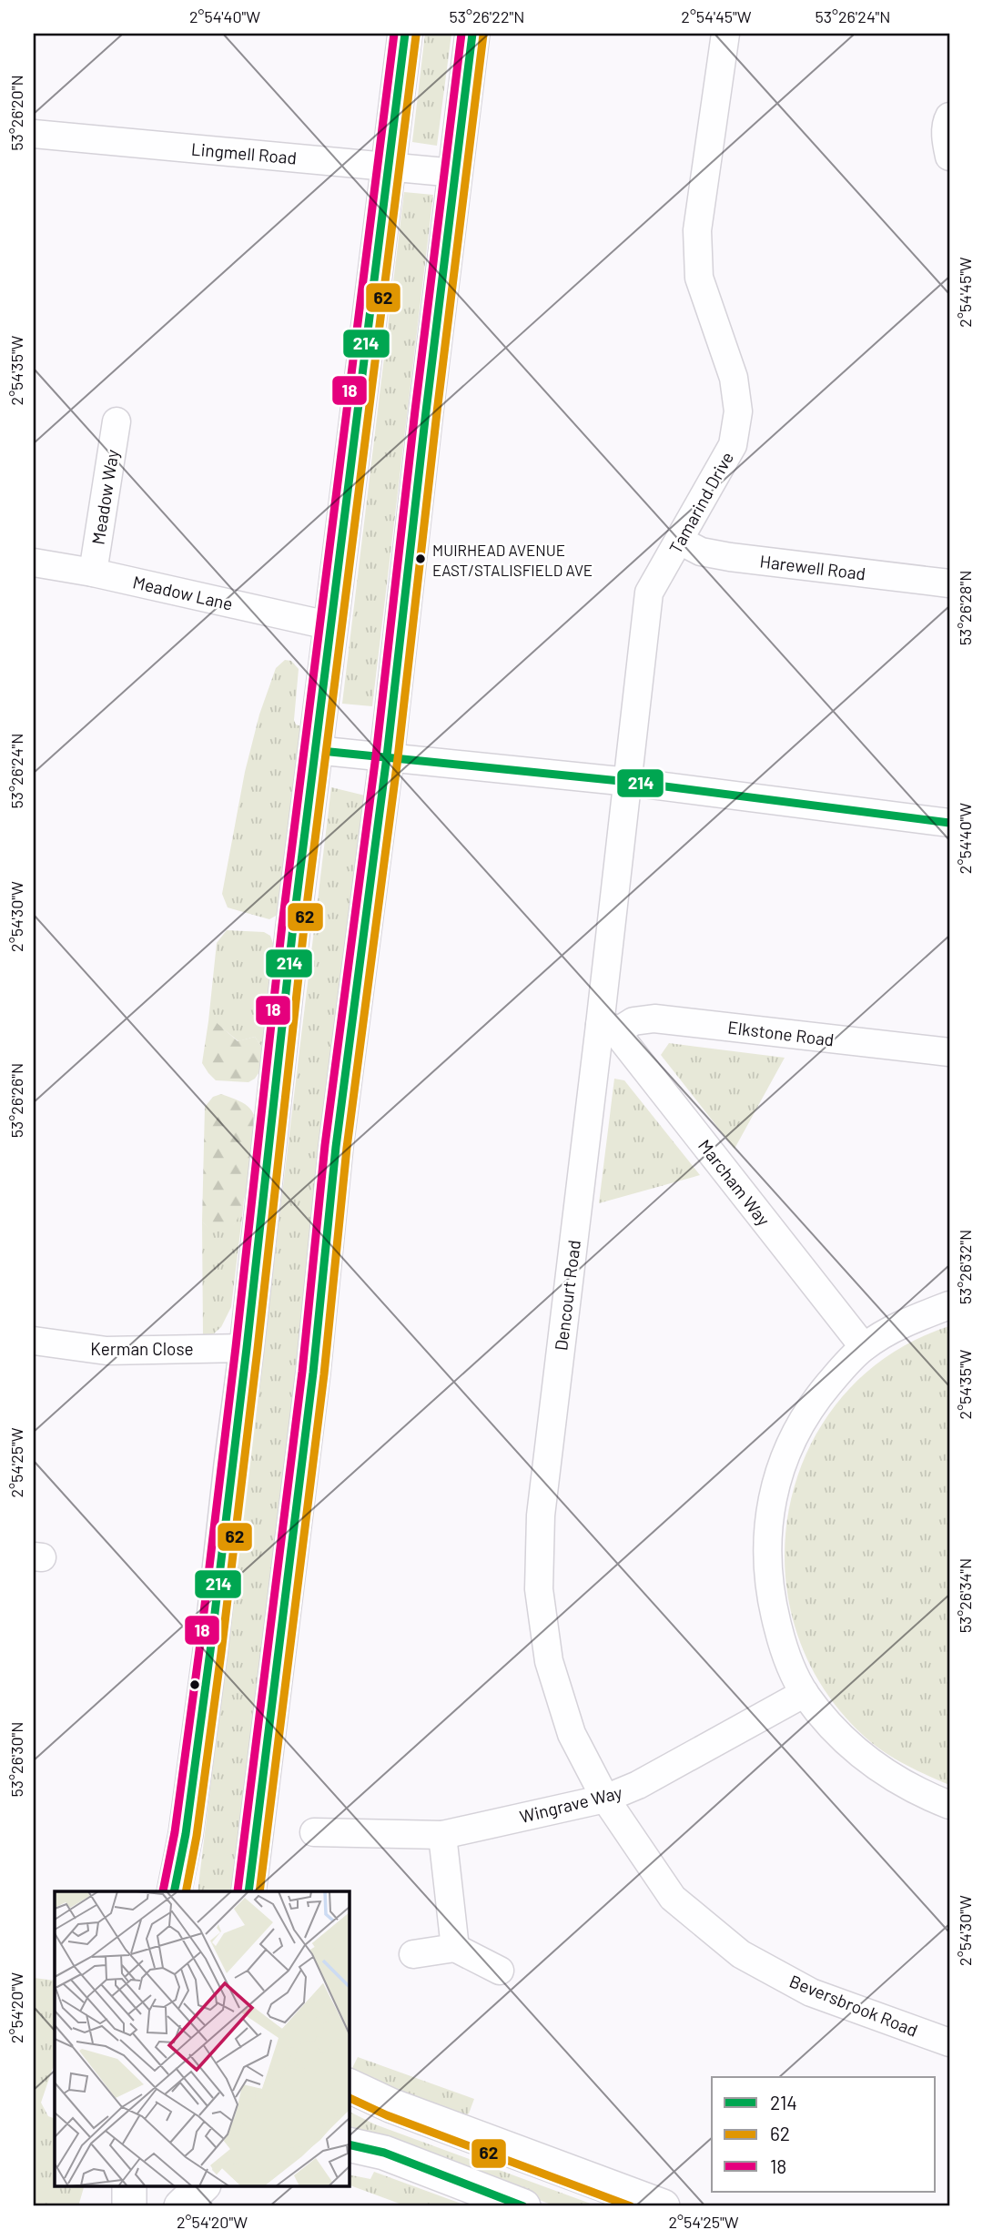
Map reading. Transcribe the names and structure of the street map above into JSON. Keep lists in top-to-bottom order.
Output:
{
  "streets": {
    "street": [
      "Lingmell Road",
      "Meadow Way",
      "Tamarind Drive",
      "Harewell Road",
      "Meadow Lane",
      "Elkstone Road",
      "Marcham Way",
      "Dencourt Road",
      "Kerman Close",
      "Wingrave Way",
      "Beversbrook Road"
    ]
  },
  "crossings": [
    ["Meadow Way", "Meadow Lane"],
    ["Tamarind Drive", "Harewell Road"],
    ["Tamarind Drive", "Dencourt Road"],
    ["Elkstone Road", "Marcham Way"],
    ["Elkstone Road", "Dencourt Road"],
    ["Marcham Way", "Dencourt Road"],
    ["Dencourt Road", "Wingrave Way"],
    ["Dencourt Road", "Beversbrook Road"],
    ["Wingrave Way", "Beversbrook Road"]
  ],
  "places": ["MUIRHEAD AVENUE EAST/STALISFIELD AVE"],
  "lines": ["transit line 214", "transit line 18", "transit line 62"],
  "legend": ["214", "62", "18"],
  "coordinates": [
    "2°54'40\"W",
    "53°26'22\"N",
    "2°54'45\"W",
    "53°26'24\"N",
    "53°26'20\"N",
    "2°54'35\"W",
    "53°26'28\"N",
    "2°54'30\"W",
    "53°26'26\"N",
    "53°26'32\"N",
    "2°54'25\"W",
    "53°26'34\"N",
    "53°26'30\"N",
    "2°54'20\"W"
  ]
}
